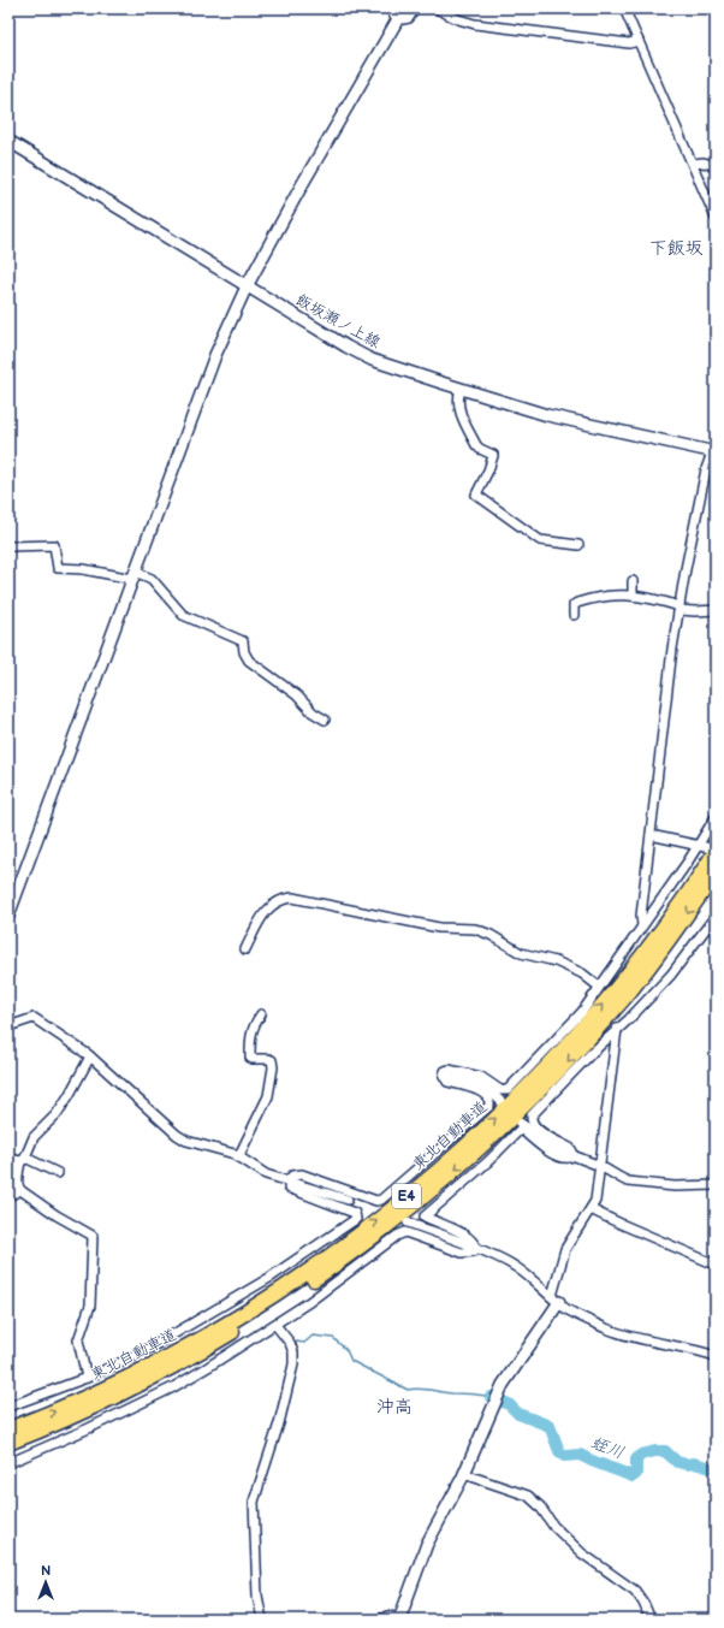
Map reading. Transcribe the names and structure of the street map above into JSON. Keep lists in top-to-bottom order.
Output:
{
  "streets": {
    "highway": ["東北自動車道", "E4"],
    "street": ["飯坂瀬ノ上線"]
  },
  "districts": ["下飯坂", "沖高"],
  "water": ["蛭川"],
  "north": "top"
}
